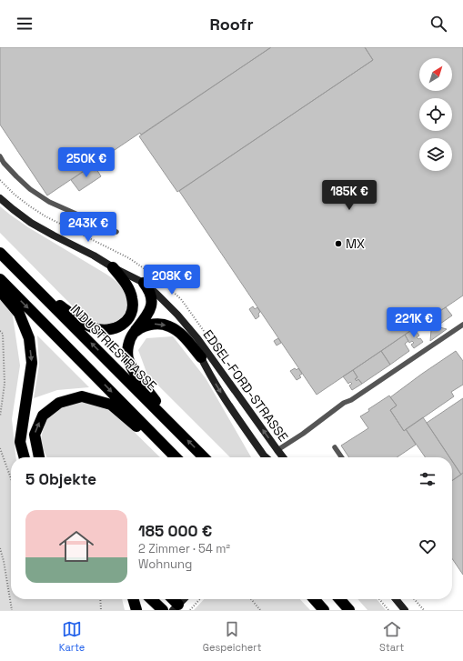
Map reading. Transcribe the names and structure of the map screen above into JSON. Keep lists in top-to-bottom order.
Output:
{
  "streets": {
    "highway": ["INDUSTRIESTRASSE"],
    "street": ["EDSEL-FORD-STRASSE"]
  },
  "places": ["MX"],
  "north": "top right",
  "page": {
    "header": "Roofr",
    "price": [
      "250K €",
      "185K €",
      "243K €",
      "208K €",
      "221K €"
    ],
    "heading": "5 Objekte",
    "list": [
      {
        "name": "185 000 €",
        "note": "2 Zimmer · 54 m² · Wohnung"
      }
    ],
    "tabs": ["Karte", "Gespeichert", "Start"]
  }
}
